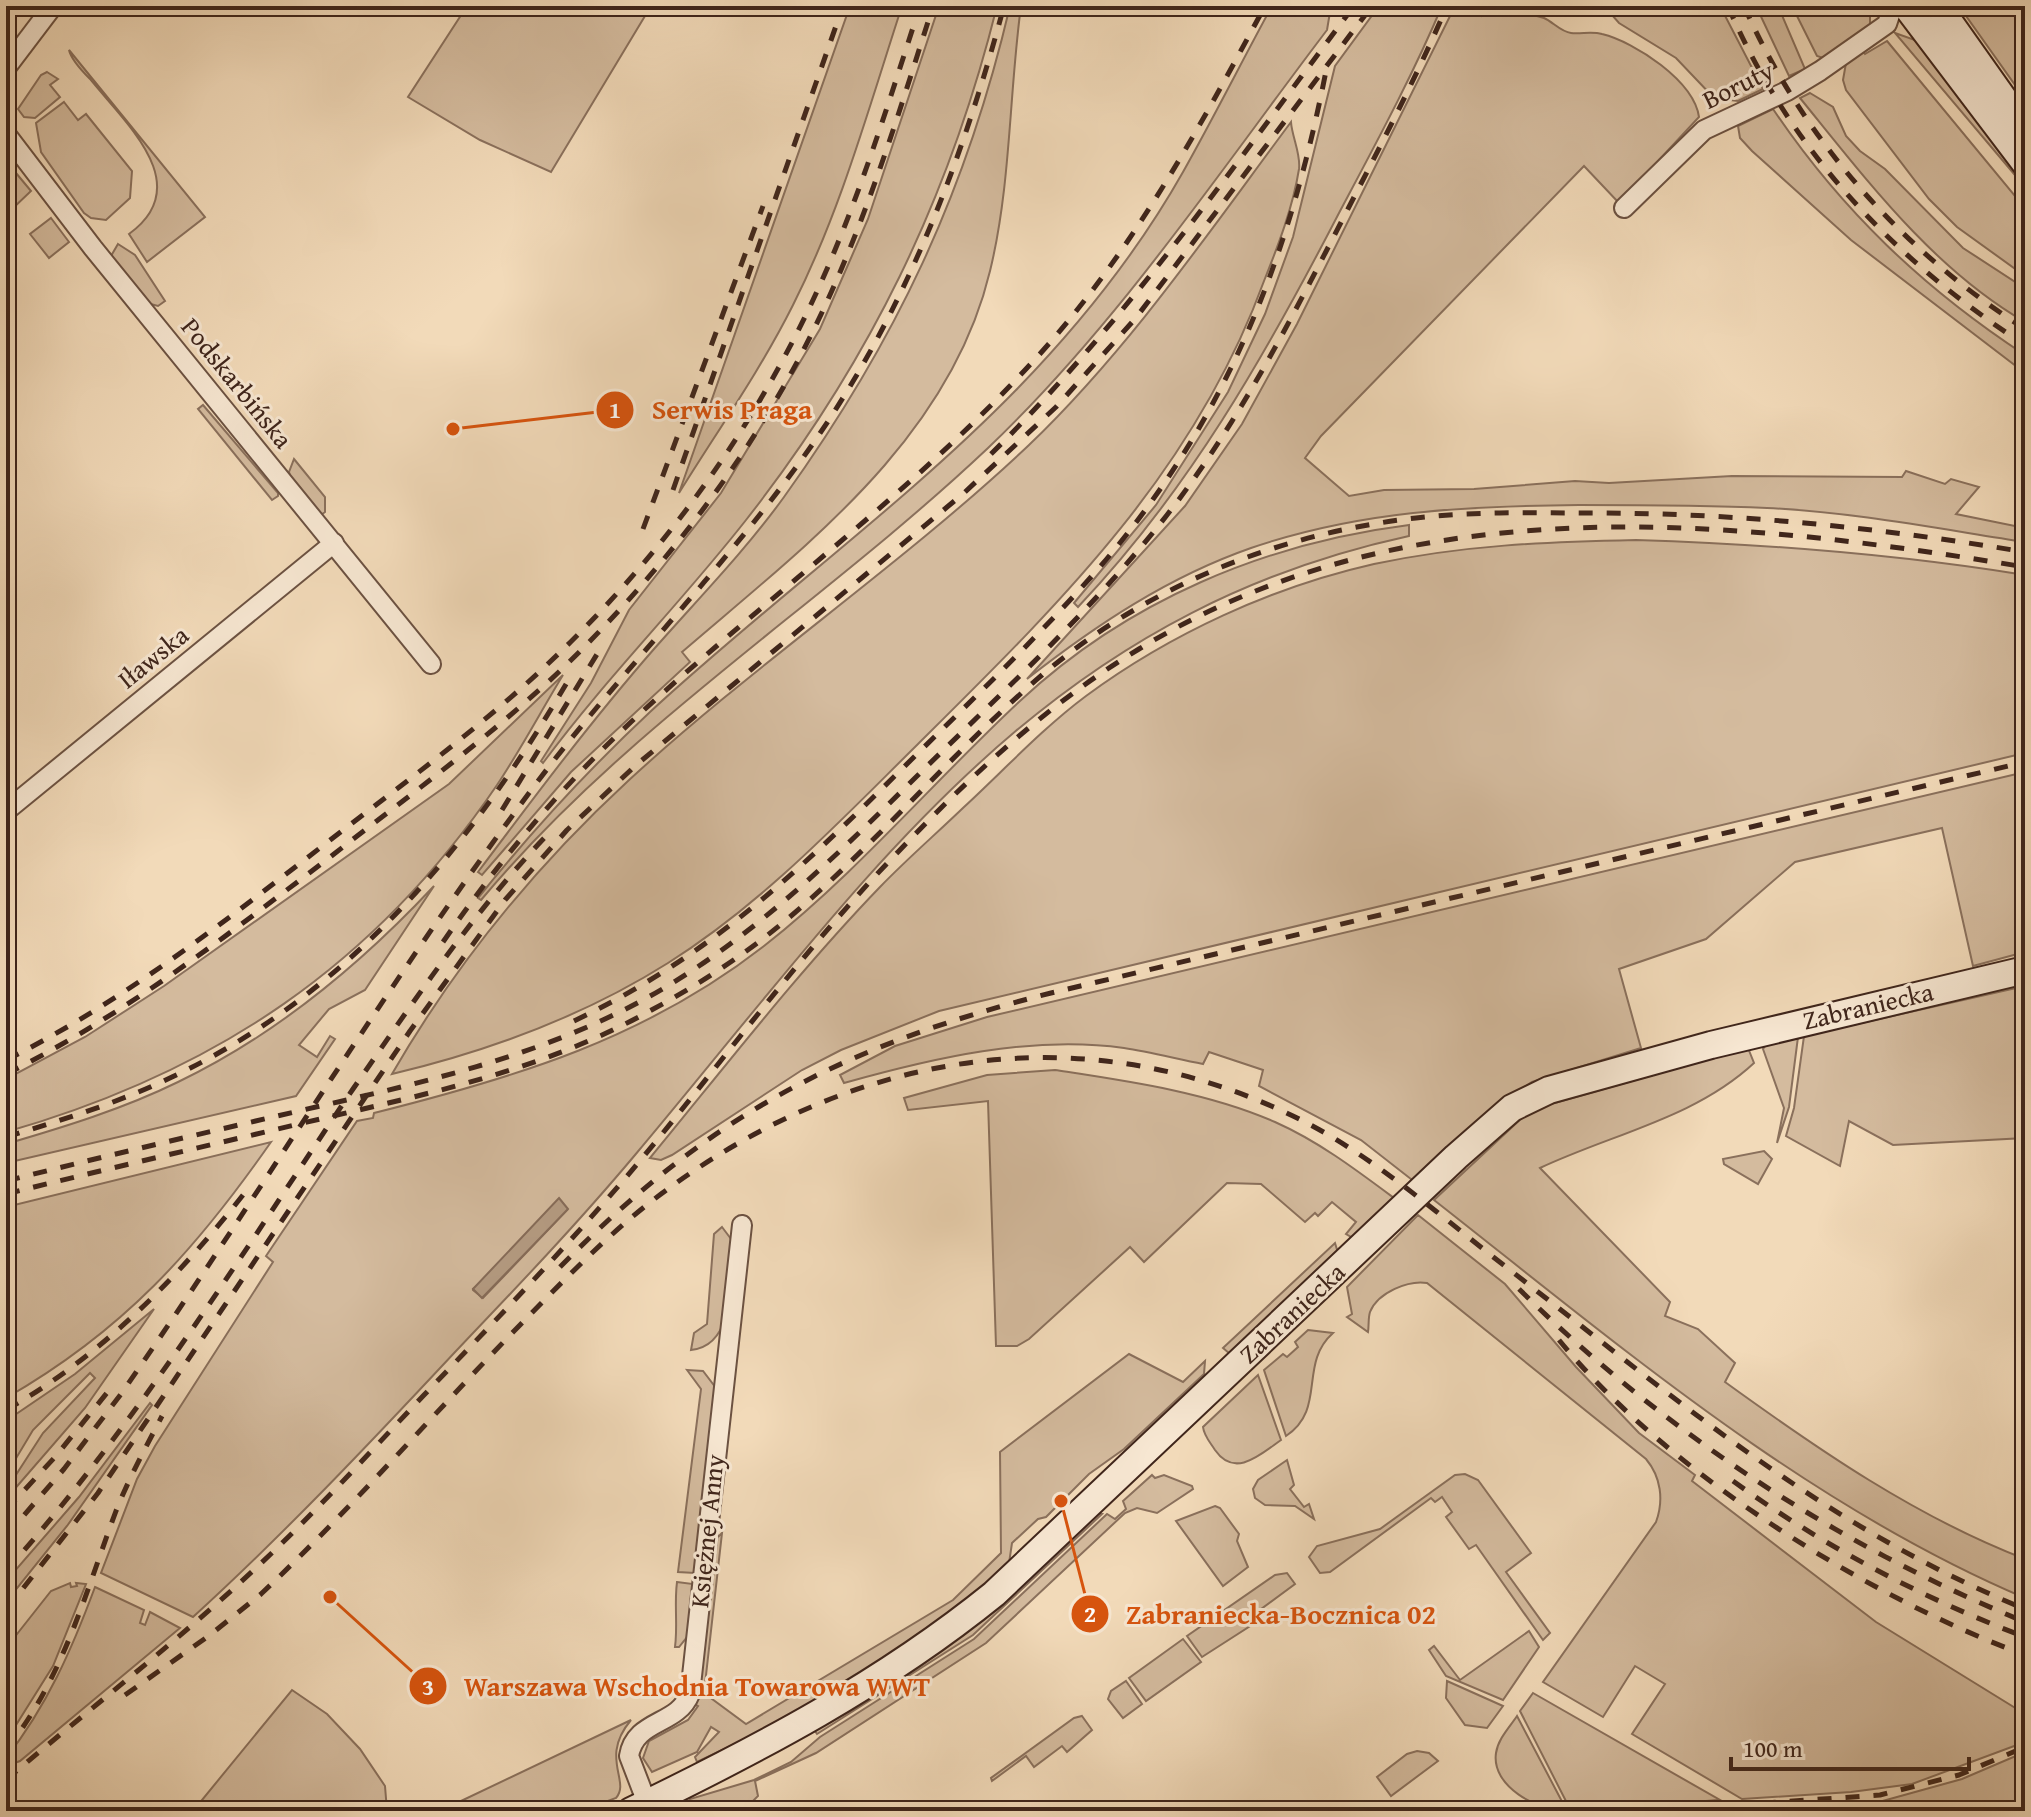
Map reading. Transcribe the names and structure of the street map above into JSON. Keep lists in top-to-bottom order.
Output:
{
  "streets": {
    "main road": ["Zabraniecka"],
    "street": [
      "Boruty",
      "Podskarbińska",
      "Iławska",
      "Księżnej Anny"
    ]
  },
  "crossings": [
    ["Podskarbińska", "Iławska"],
    ["Zabraniecka", "Księżnej Anny"]
  ],
  "places": ["Serwis Praga", "Zabraniecka-Bocznica 02", "Warszawa Wschodnia Towarowa WWT"],
  "scale_bar": "100 m"
}
